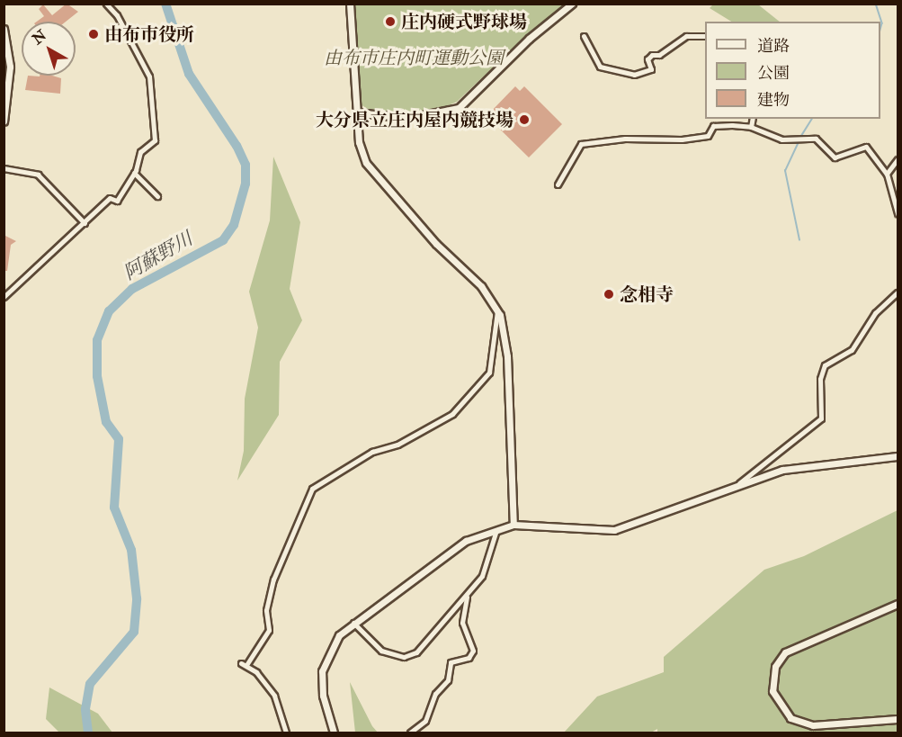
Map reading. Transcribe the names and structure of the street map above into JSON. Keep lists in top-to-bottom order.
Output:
{
  "water": ["阿蘇野川"],
  "parks": ["由布市庄内町運動公園"],
  "places": [
    "庄内硬式野球場",
    "由布市役所",
    "大分県立庄内屋内競技場",
    "念相寺"
  ],
  "legend": ["道路", "公園", "建物"],
  "north": "top left"
}
